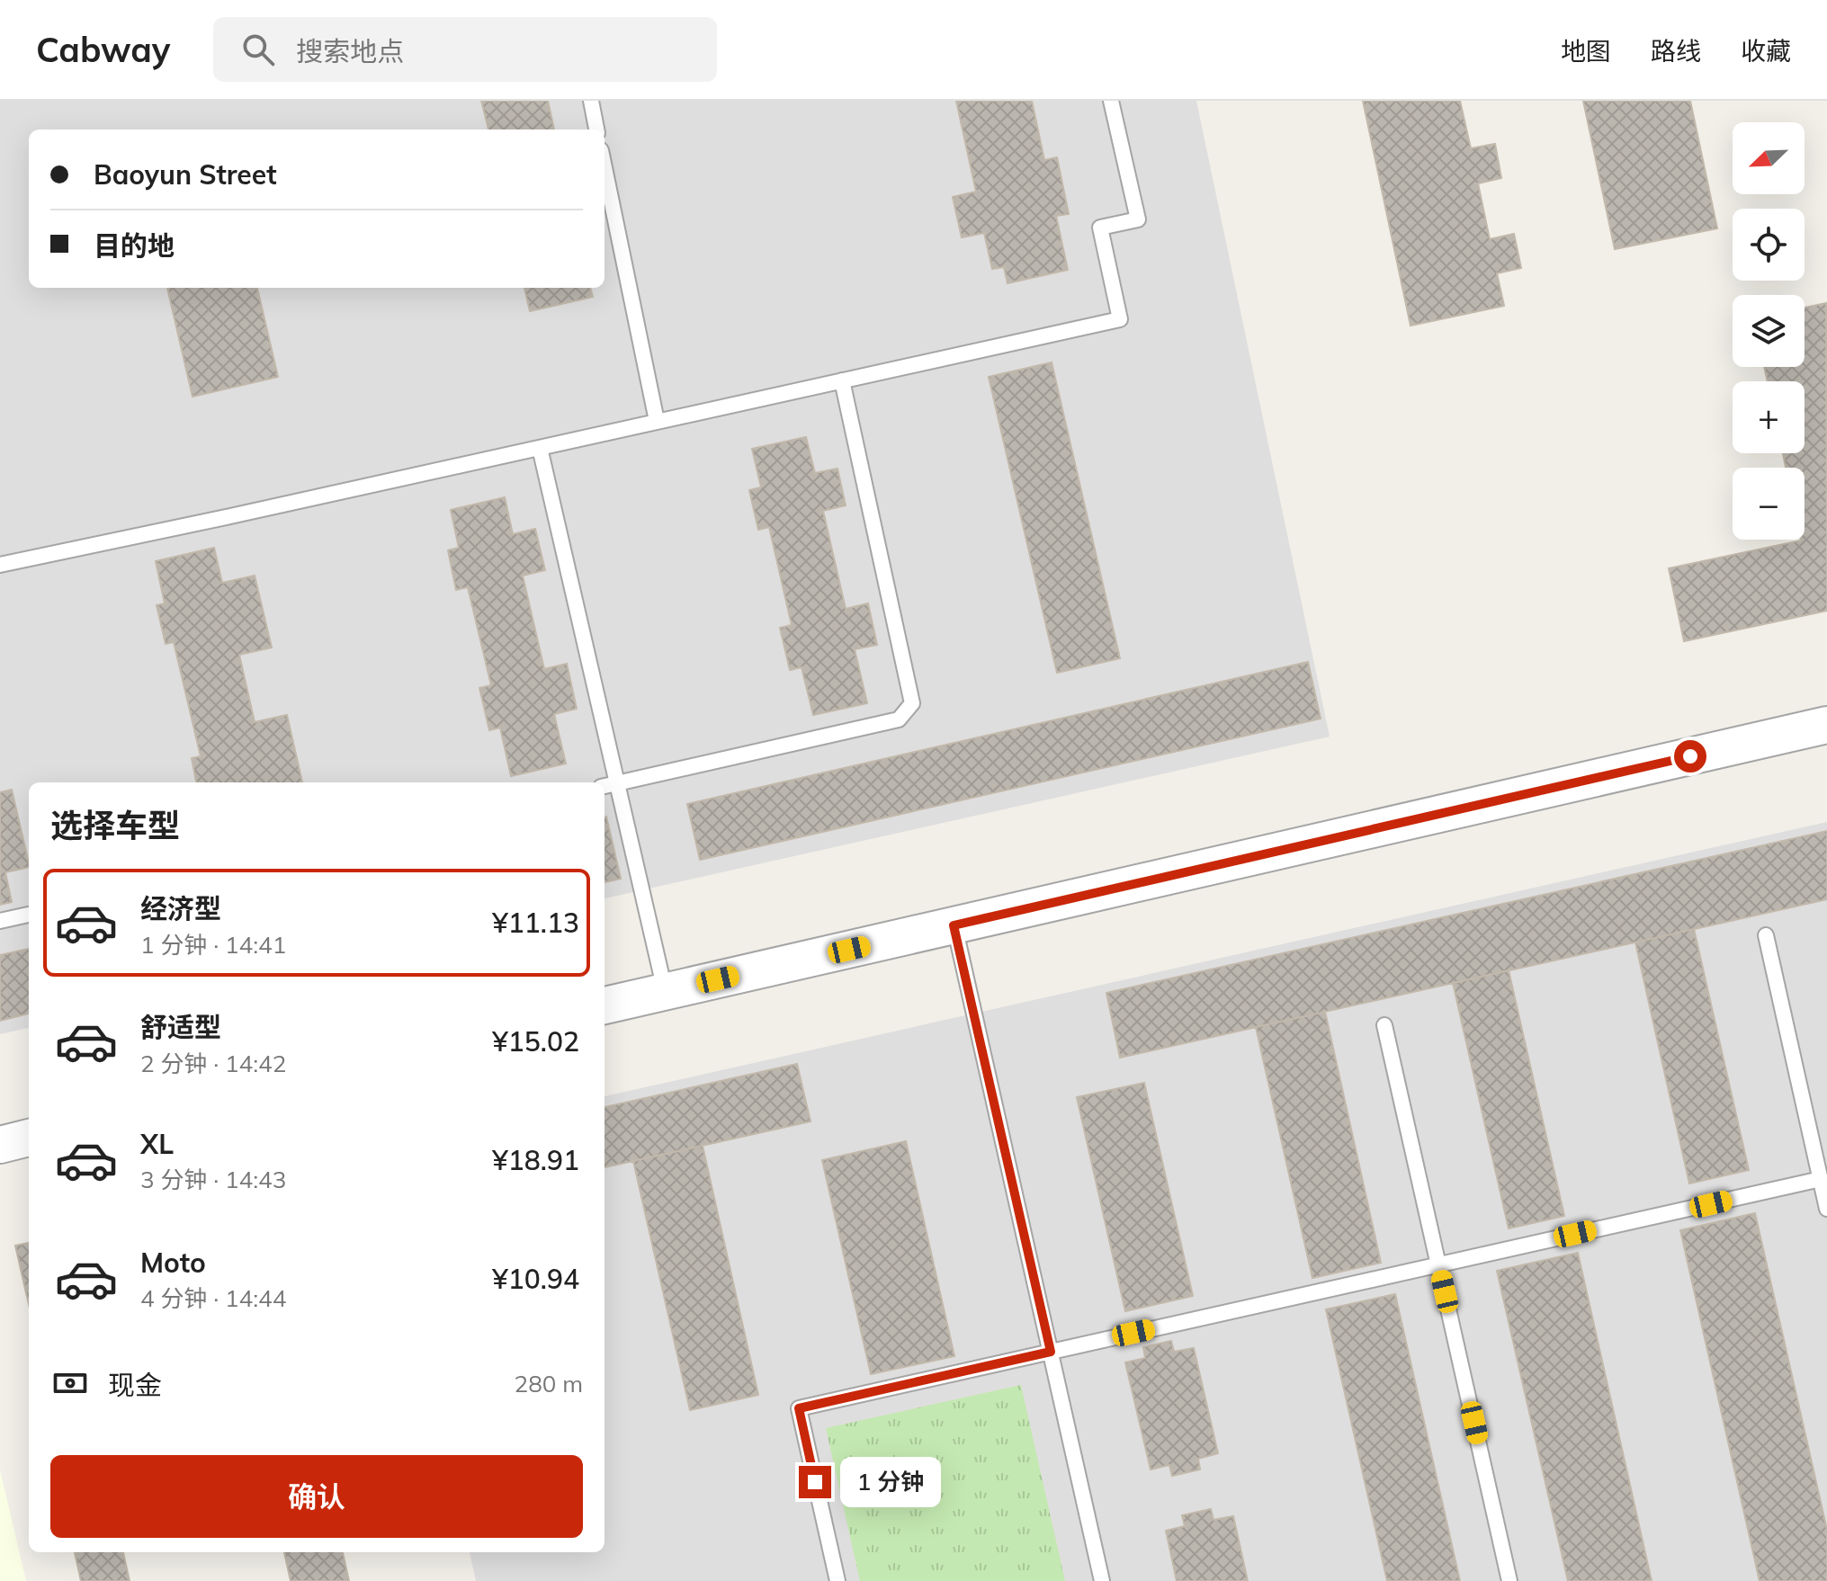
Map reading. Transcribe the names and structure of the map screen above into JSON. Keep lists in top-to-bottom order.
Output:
{
  "north": "bottom left",
  "page": {
    "header": "Cabway",
    "search": "搜索地点",
    "nav": ["地图", "路线", "收藏"],
    "map_buttons": ["+", "−"],
    "banner": ["Baoyun Street", "目的地"],
    "heading": "选择车型",
    "list": [
      {
        "name": "经济型",
        "note": "1 分钟 · 14:41",
        "value": "¥11.13"
      },
      {
        "name": "舒适型",
        "note": "2 分钟 · 14:42",
        "value": "¥15.02"
      },
      {
        "name": "XL",
        "note": "3 分钟 · 14:43",
        "value": "¥18.91"
      },
      {
        "name": "Moto",
        "note": "4 分钟 · 14:44",
        "value": "¥10.94"
      }
    ],
    "pay": ["现金", "280 m"],
    "buttons": "确认",
    "bubble": "1 分钟"
  }
}
